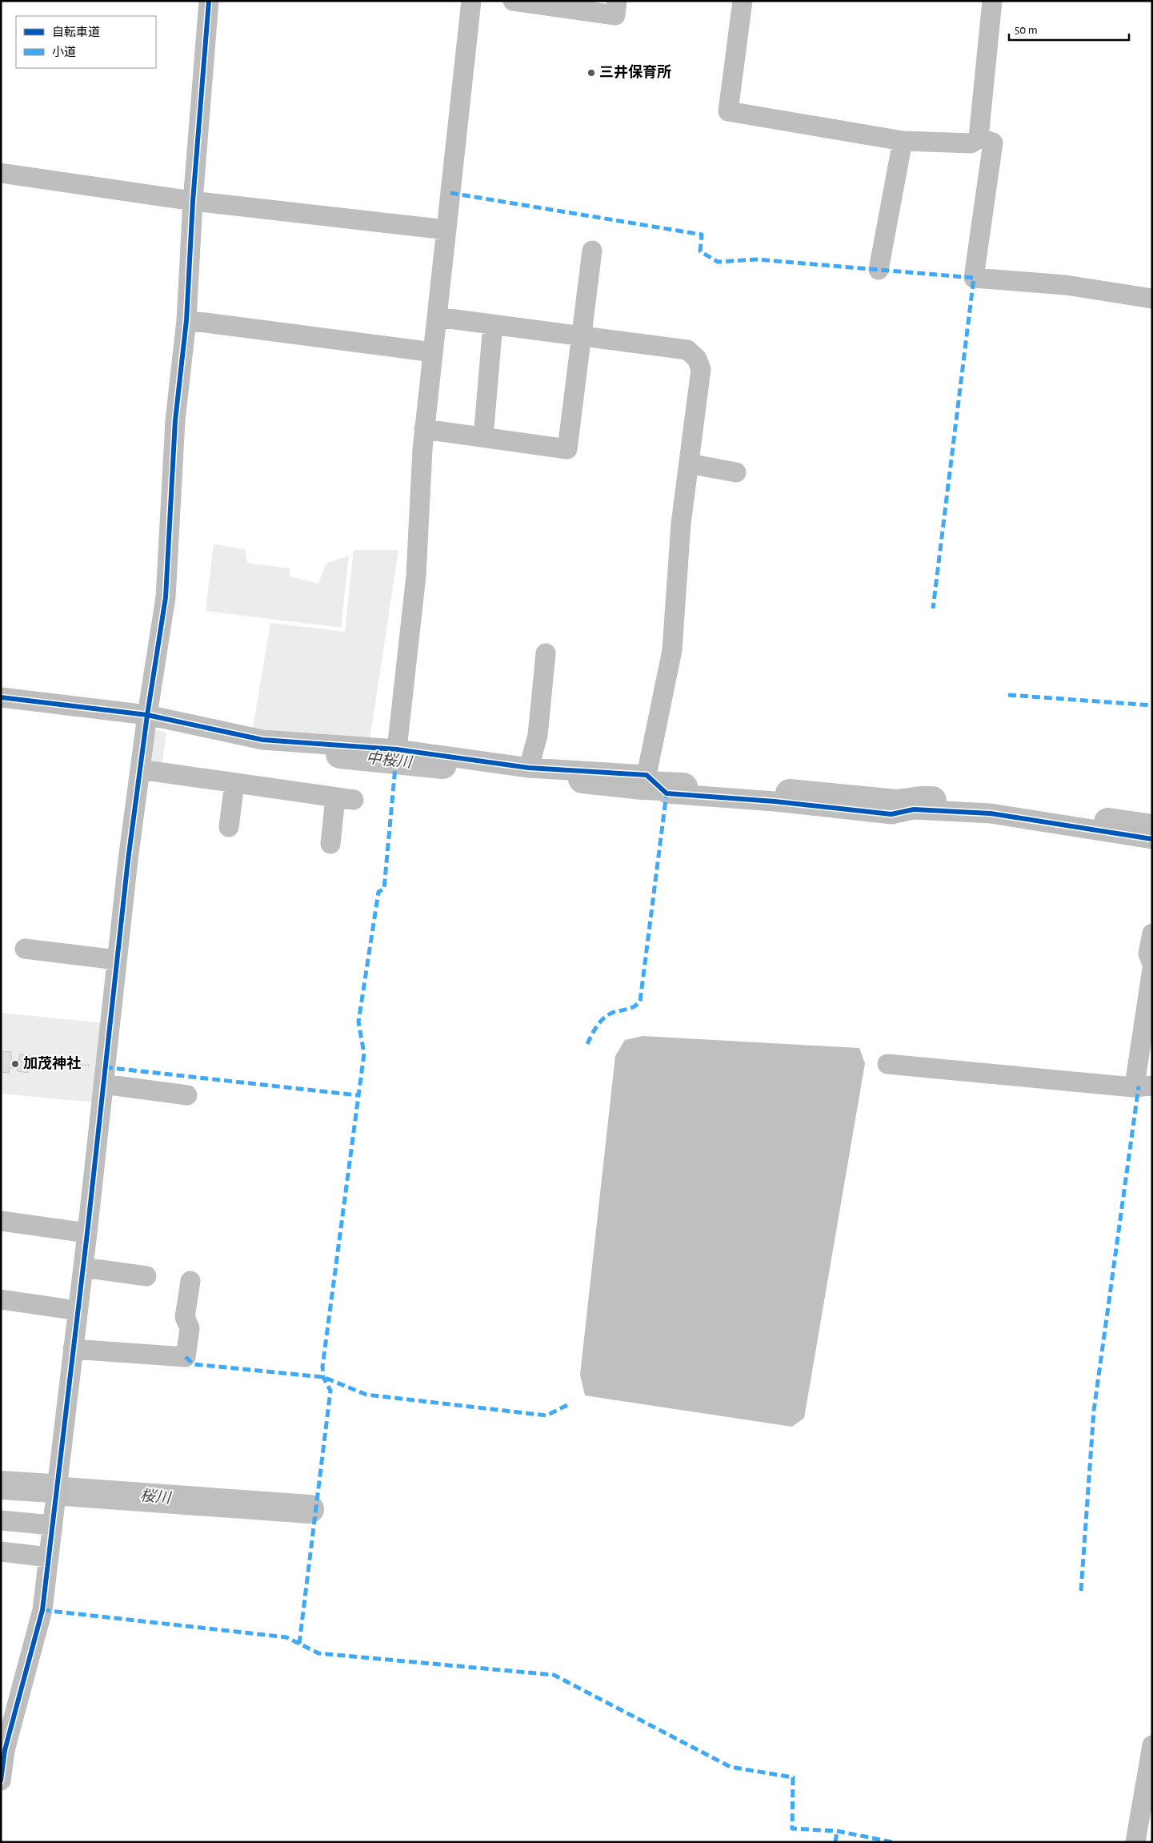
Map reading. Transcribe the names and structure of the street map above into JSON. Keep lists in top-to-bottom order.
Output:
{
  "water": ["中桜川", "桜川"],
  "places": ["三井保育所", "加茂神社"],
  "legend": ["自転車道", "小道"],
  "scale_bar": "50 m"
}
